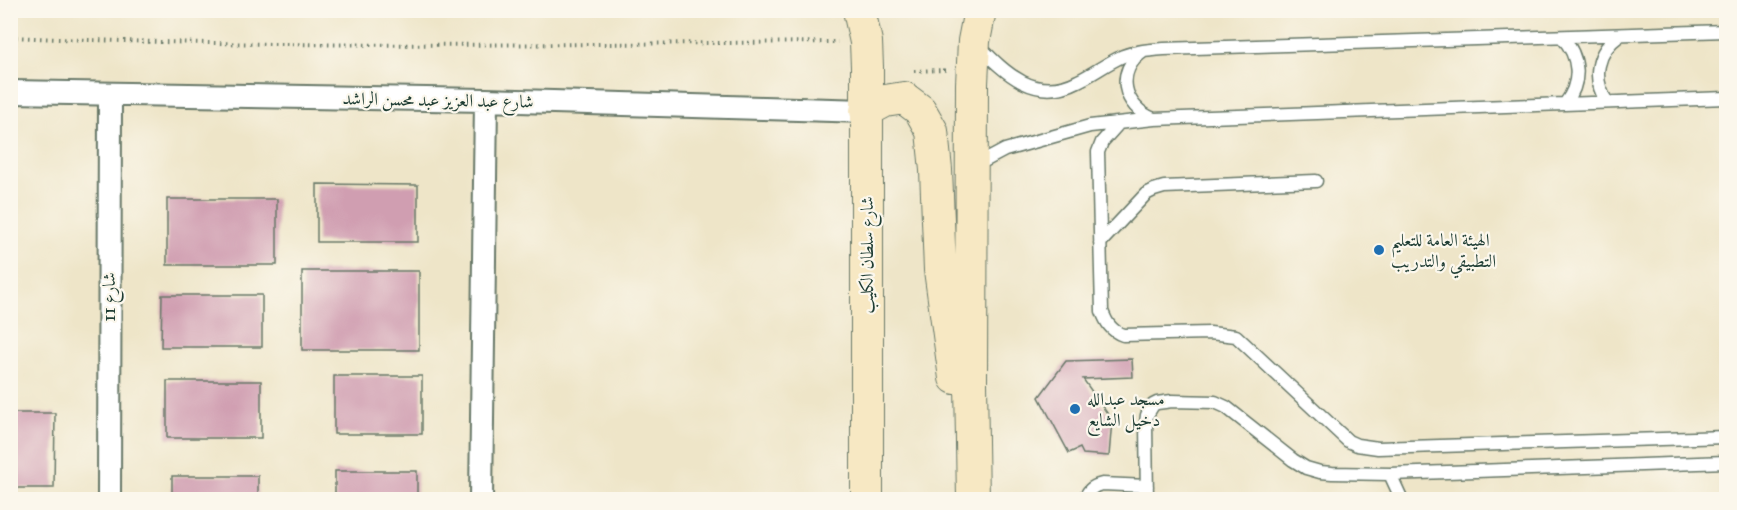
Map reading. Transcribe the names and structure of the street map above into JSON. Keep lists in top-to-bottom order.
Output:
{
  "streets": {
    "street": ["شارع عبد العزيز عبد محسن الراشد", "شارع سلطان الكليب", "شارع 11"]
  },
  "crossings": [
    ["شارع عبد العزيز عبد محسن الراشد", "شارع سلطان الكليب"],
    ["شارع عبد العزيز عبد محسن الراشد", "شارع 11"]
  ],
  "places": ["الهيئة العامة للتعليم التطبيقي والتدريب", "مسجد عبدالله دخيل الشايع"]
}
